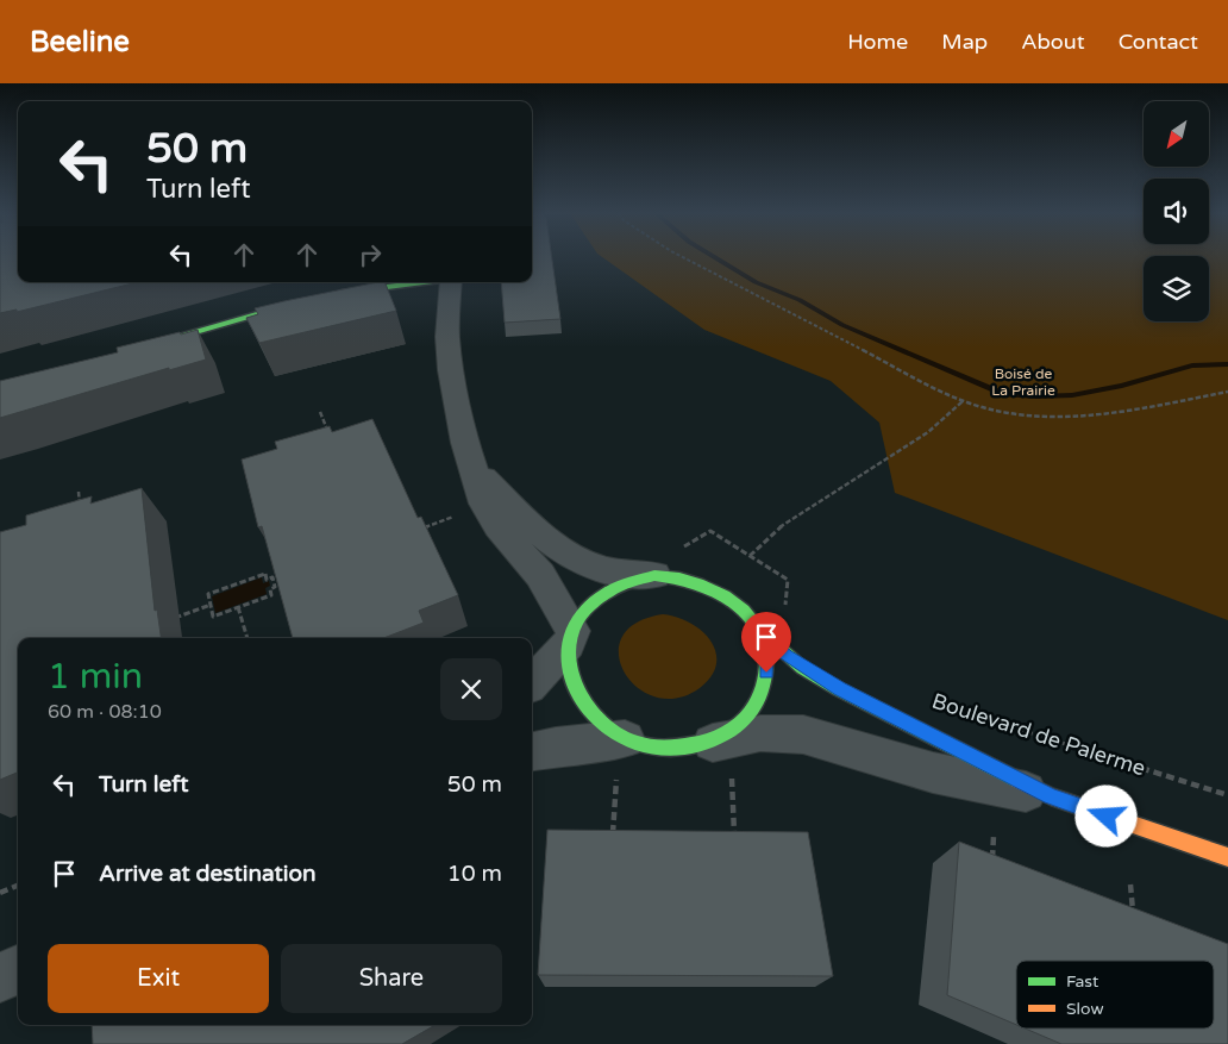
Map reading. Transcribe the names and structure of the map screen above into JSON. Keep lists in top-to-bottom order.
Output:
{
  "streets": {
    "street": ["Boulevard de Palerme"]
  },
  "parks": ["Boisé de La Prairie"],
  "legend": ["Fast", "Slow"],
  "north": "bottom left",
  "page": {
    "header": "Beeline",
    "nav": [
      "Home",
      "Map",
      "About",
      "Contact"
    ],
    "turn": ["50 m", "Turn left"],
    "heading": ["1 min", "60 m · 08:10"],
    "list": [
      {
        "name": "Turn left",
        "value": "50 m"
      },
      {
        "name": "Arrive at destination",
        "value": "10 m"
      }
    ],
    "buttons": ["Exit", "Share"]
  }
}
